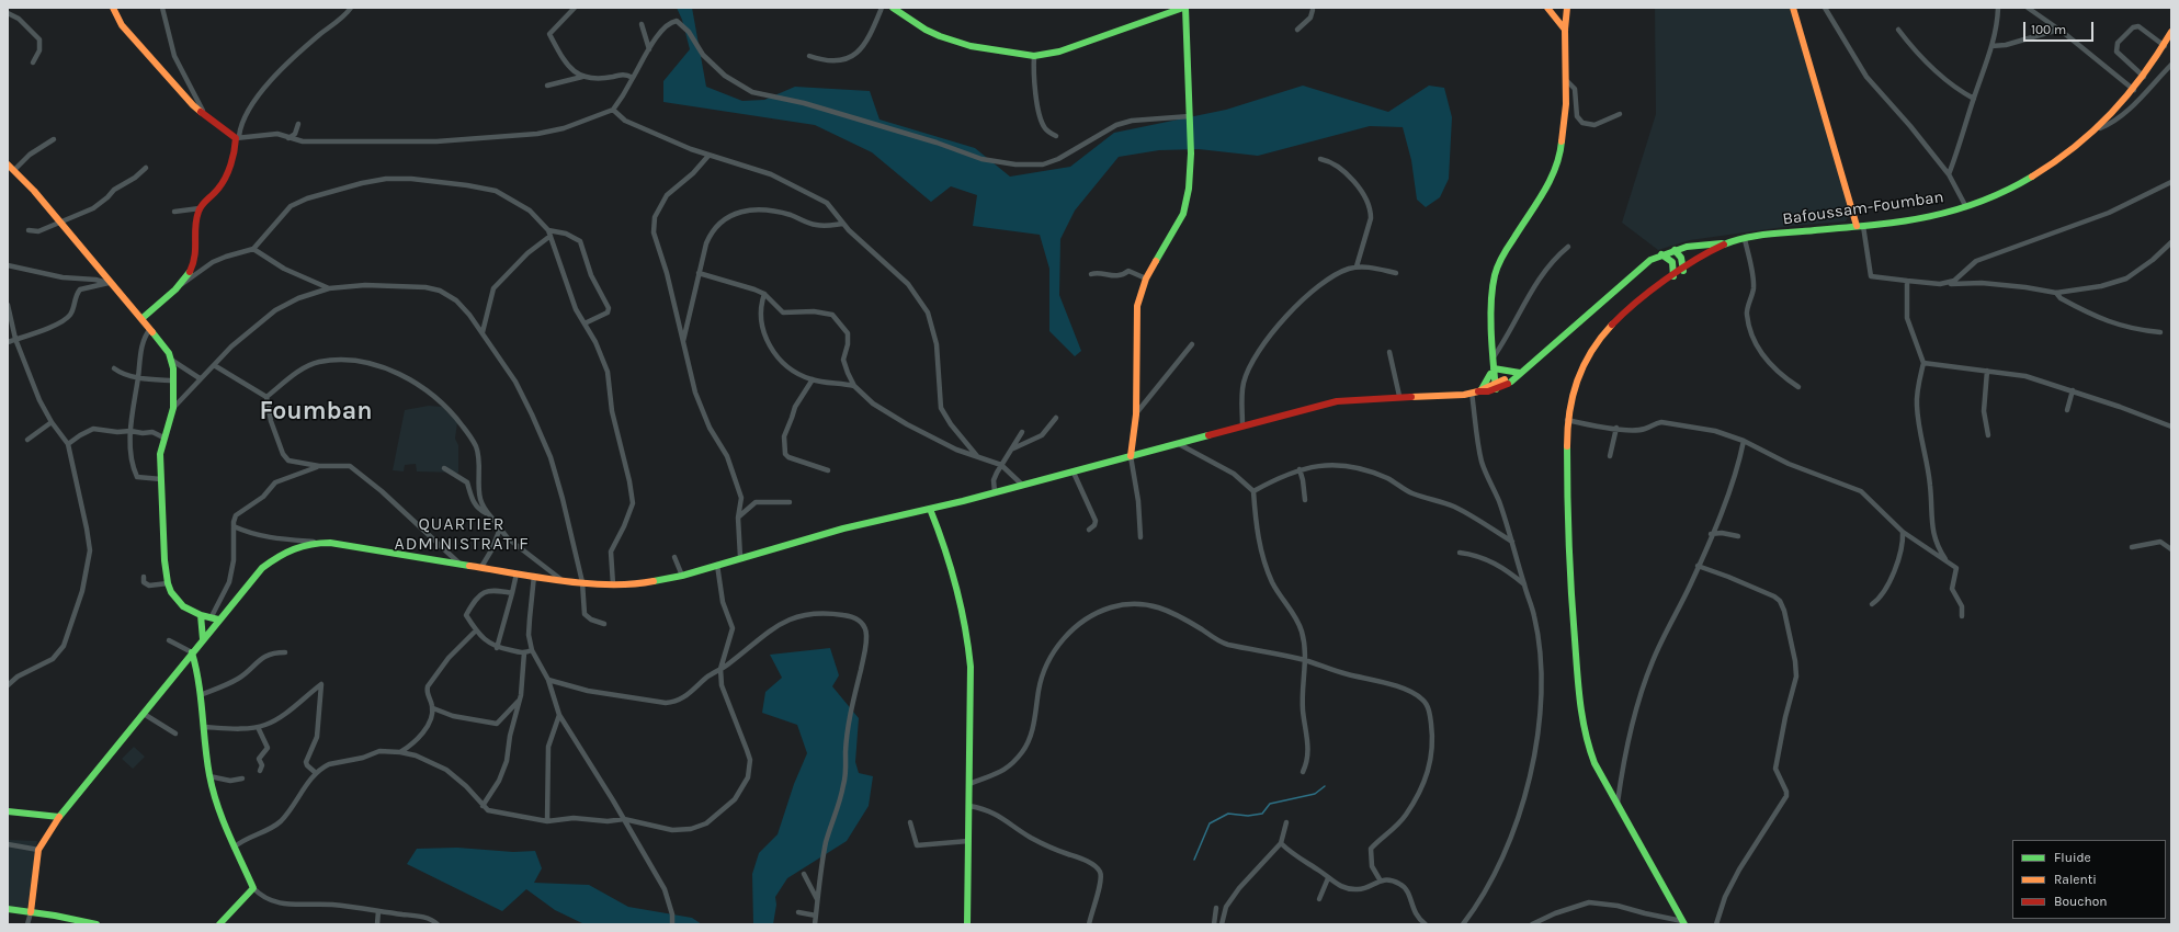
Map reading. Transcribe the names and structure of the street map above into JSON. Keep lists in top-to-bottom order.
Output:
{
  "streets": {
    "main road": ["Bafoussam-Foumban"]
  },
  "districts": ["Foumban", "QUARTIER ADMINISTRATIF"],
  "legend": ["Fluide", "Ralenti", "Bouchon"],
  "scale_bar": "100 m"
}
